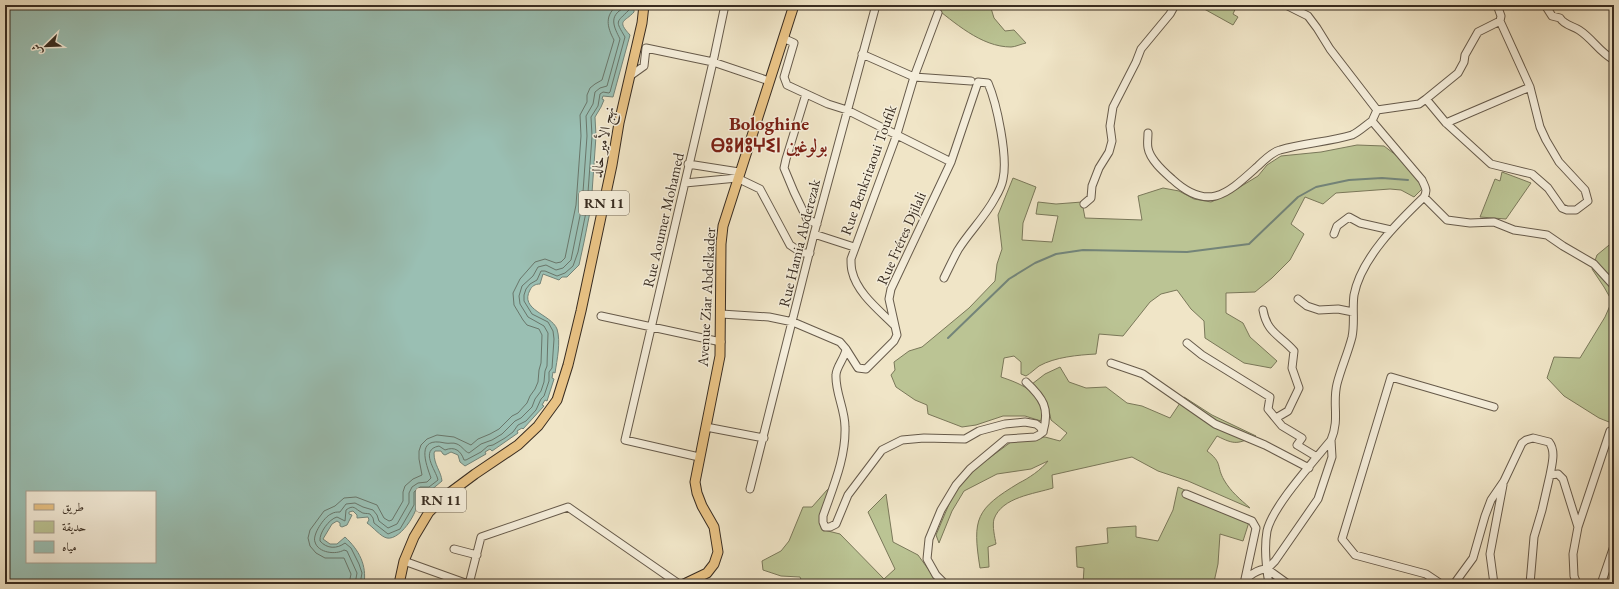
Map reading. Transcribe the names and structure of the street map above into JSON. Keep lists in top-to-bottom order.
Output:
{
  "streets": {
    "main road": ["نهج الأمير خالد", "RN 11", "Avenue Ziar Abdelkader"],
    "street": [
      "Rue Benkritaoui Toufik",
      "Rue Aoumer Mohamed",
      "Rue Fréres Djilali",
      "Rue Hamia Abderezak"
    ]
  },
  "crossings": [
    ["نهج الأمير خالد", "RN 11"],
    ["Rue Benkritaoui Toufik", "Rue Fréres Djilali"],
    ["Rue Aoumer Mohamed", "Avenue Ziar Abdelkader"]
  ],
  "districts": ["Bologhine ⴱⵓⵍⵓⵖⵉⵏ بولوغين"],
  "legend": ["طريق", "حديقة", "مياه"],
  "north": "bottom left"
}
